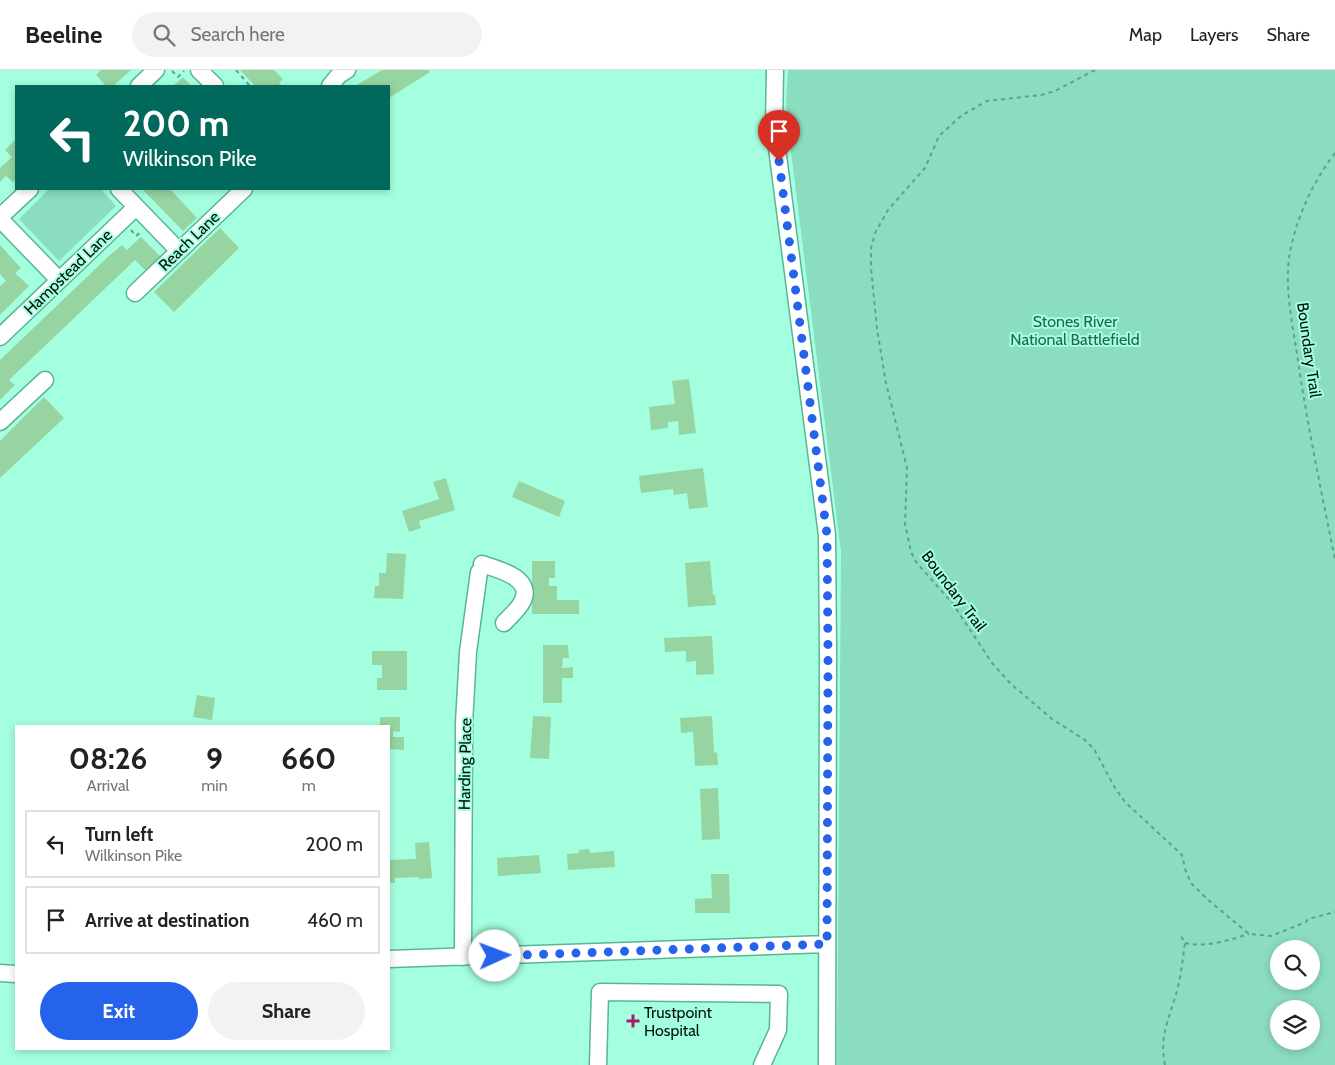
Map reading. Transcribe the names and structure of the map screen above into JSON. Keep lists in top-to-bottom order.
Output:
{
  "streets": {
    "street": ["Reach Lane", "Hampstead Lane", "Harding Place"],
    "path": ["Boundary Trail"]
  },
  "parks": ["Stones River National Battlefield"],
  "places": {
    "health": ["Trustpoint Hospital"]
  },
  "page": {
    "header": "Beeline",
    "search": "Search here",
    "nav": ["Map", "Layers", "Share"],
    "turn": ["200 m", "Wilkinson Pike"],
    "eta": [
      "08:26",
      "Arrival",
      "9",
      "min",
      "660",
      "m"
    ],
    "list": [
      {
        "name": "Turn left",
        "note": "Wilkinson Pike",
        "value": "200 m"
      },
      {
        "name": "Arrive at destination",
        "value": "460 m"
      }
    ],
    "buttons": ["Exit", "Share"]
  }
}
